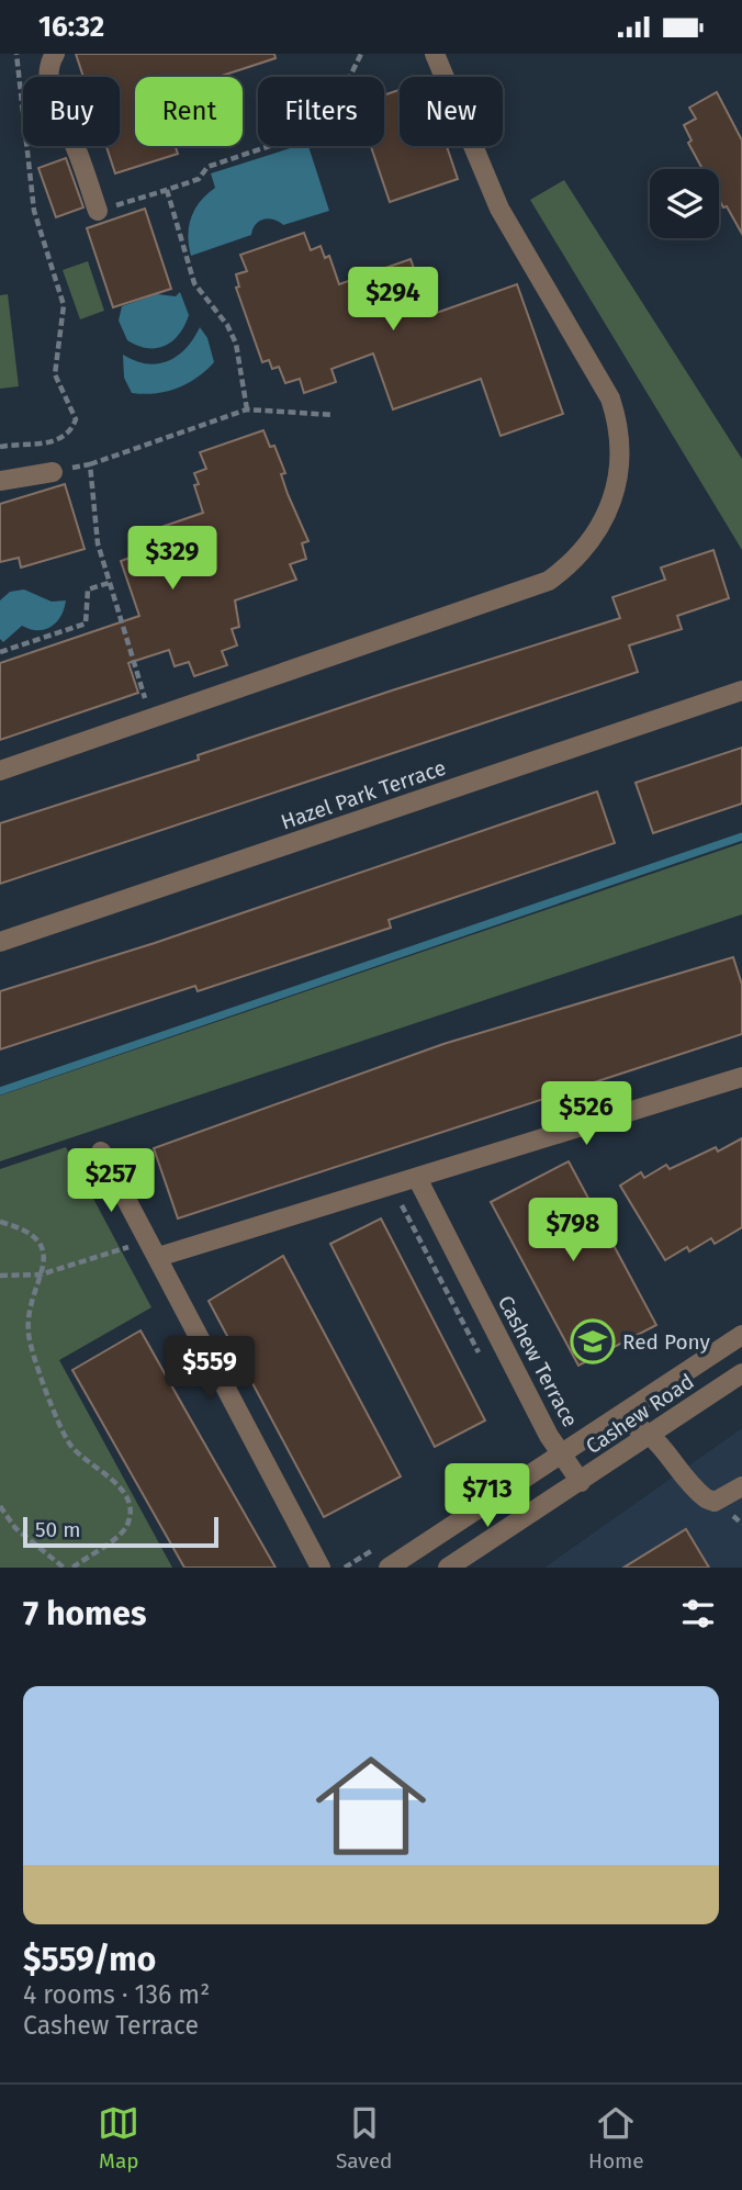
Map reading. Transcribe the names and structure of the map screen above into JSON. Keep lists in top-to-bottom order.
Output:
{
  "streets": {
    "street": ["Hazel Park Terrace", "Cashew Terrace", "Cashew Road"]
  },
  "crossings": [
    ["Cashew Terrace", "Cashew Road"]
  ],
  "places": {
    "school or university": ["Red Pony"]
  },
  "scale_bar": "50 m",
  "page": {
    "status": "16:32",
    "chip": [
      "Buy",
      "Rent",
      "Filters",
      "New"
    ],
    "price": [
      "$294",
      "$329",
      "$526",
      "$257",
      "$798",
      "$559",
      "$713"
    ],
    "scale": "50 m",
    "heading": "7 homes",
    "list": [
      {
        "name": "$559/mo",
        "note": "4 rooms · 136 m² · Cashew Terrace"
      }
    ],
    "tabs": ["Map", "Saved", "Home"]
  }
}
